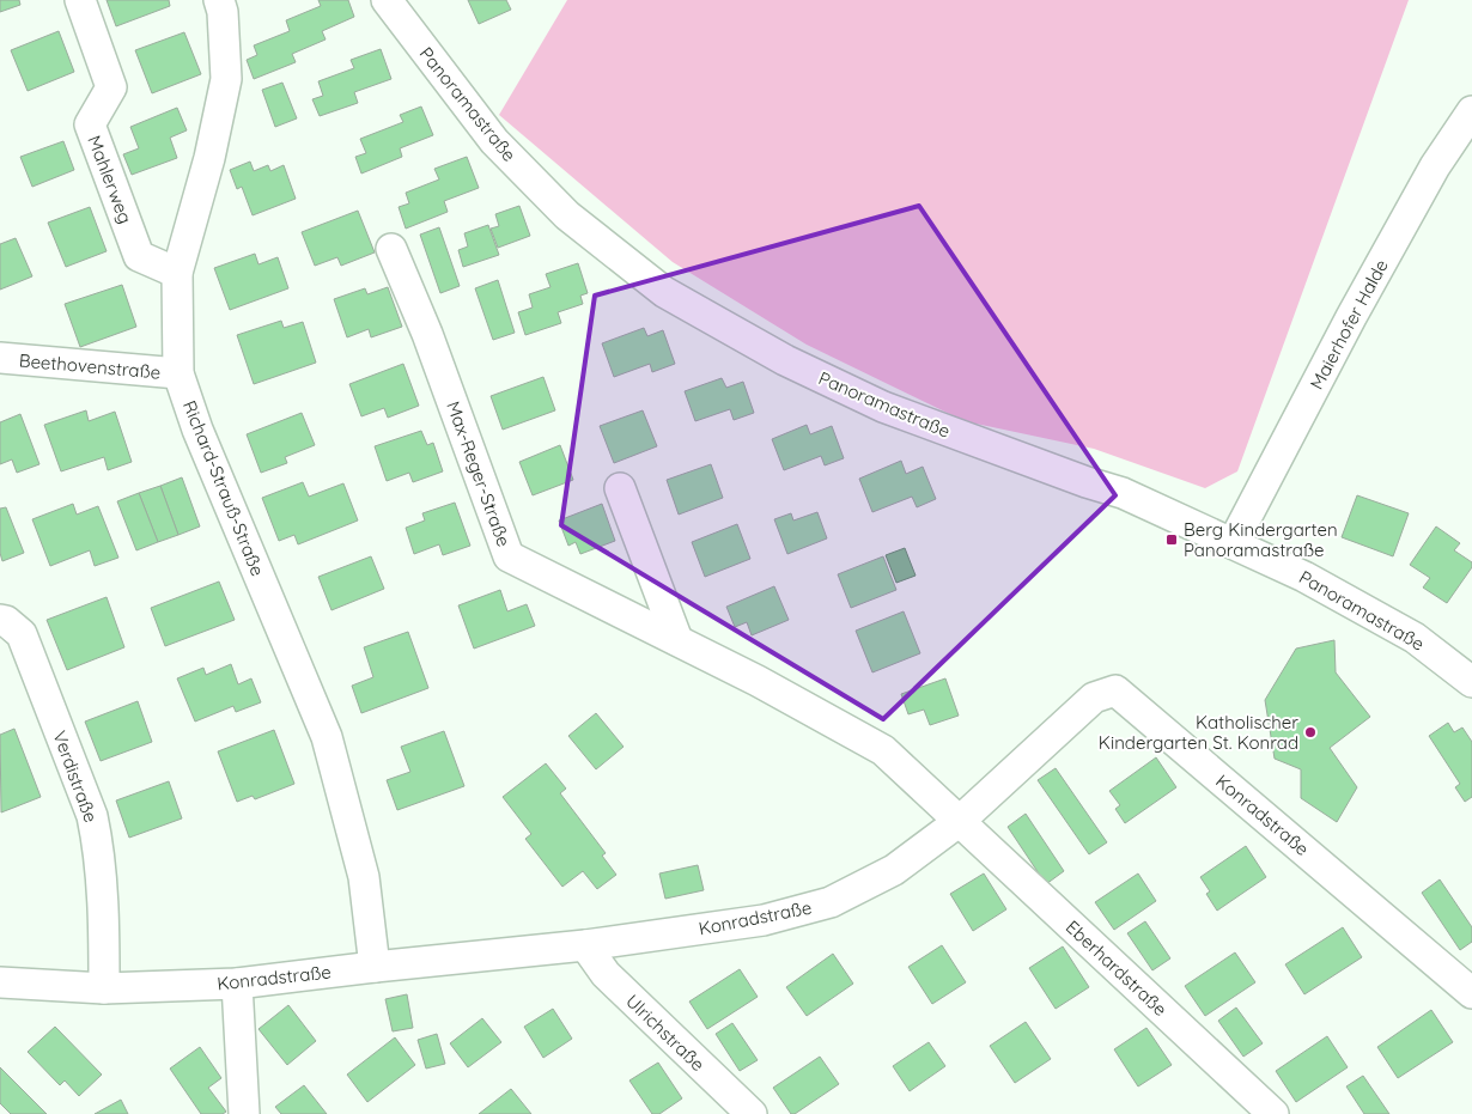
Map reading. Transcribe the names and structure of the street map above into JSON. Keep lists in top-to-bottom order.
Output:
{
  "streets": {
    "street": [
      "Panoramastraße",
      "Mahlerweg",
      "Maierhofer Halde",
      "Beethovenstraße",
      "Max-Reger-Straße",
      "Richard-Strauß-Straße",
      "Verdistraße",
      "Konradstraße",
      "Eberhardstraße",
      "Ulrichstraße"
    ]
  },
  "crossings": [
    ["Panoramastraße", "Maierhofer Halde"],
    ["Mahlerweg", "Richard-Strauß-Straße"],
    ["Beethovenstraße", "Richard-Strauß-Straße"],
    ["Max-Reger-Straße", "Konradstraße"],
    ["Max-Reger-Straße", "Eberhardstraße"],
    ["Richard-Strauß-Straße", "Konradstraße"],
    ["Verdistraße", "Konradstraße"],
    ["Konradstraße", "Eberhardstraße"],
    ["Konradstraße", "Ulrichstraße"]
  ],
  "places": {
    "transit": ["Berg Kindergarten Panoramastraße"],
    "other": ["Katholischer Kindergarten St. Konrad"]
  }
}
